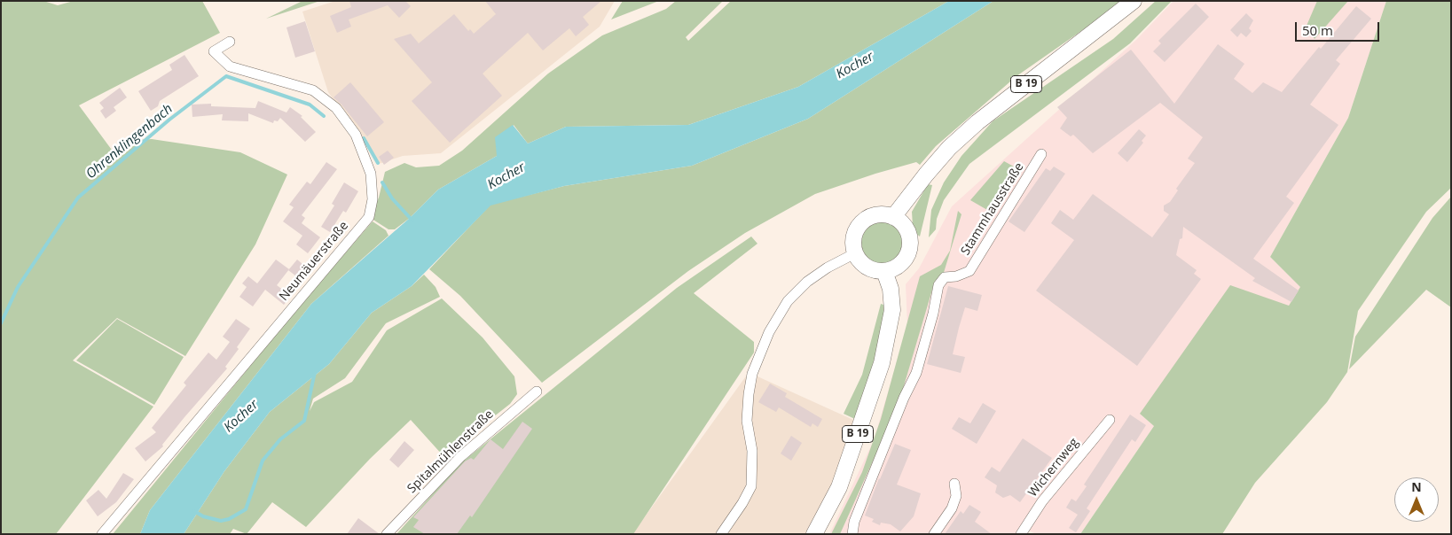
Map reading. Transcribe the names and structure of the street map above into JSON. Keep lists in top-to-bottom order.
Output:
{
  "streets": {
    "main road": ["B 19"],
    "street": [
      "Stammhausstraße",
      "Neumäuerstraße",
      "Spitalmühlenstraße",
      "Wichernweg"
    ]
  },
  "water": ["Kocher", "Ohrenklingenbach"],
  "scale_bar": "50 m",
  "north": "top"
}
